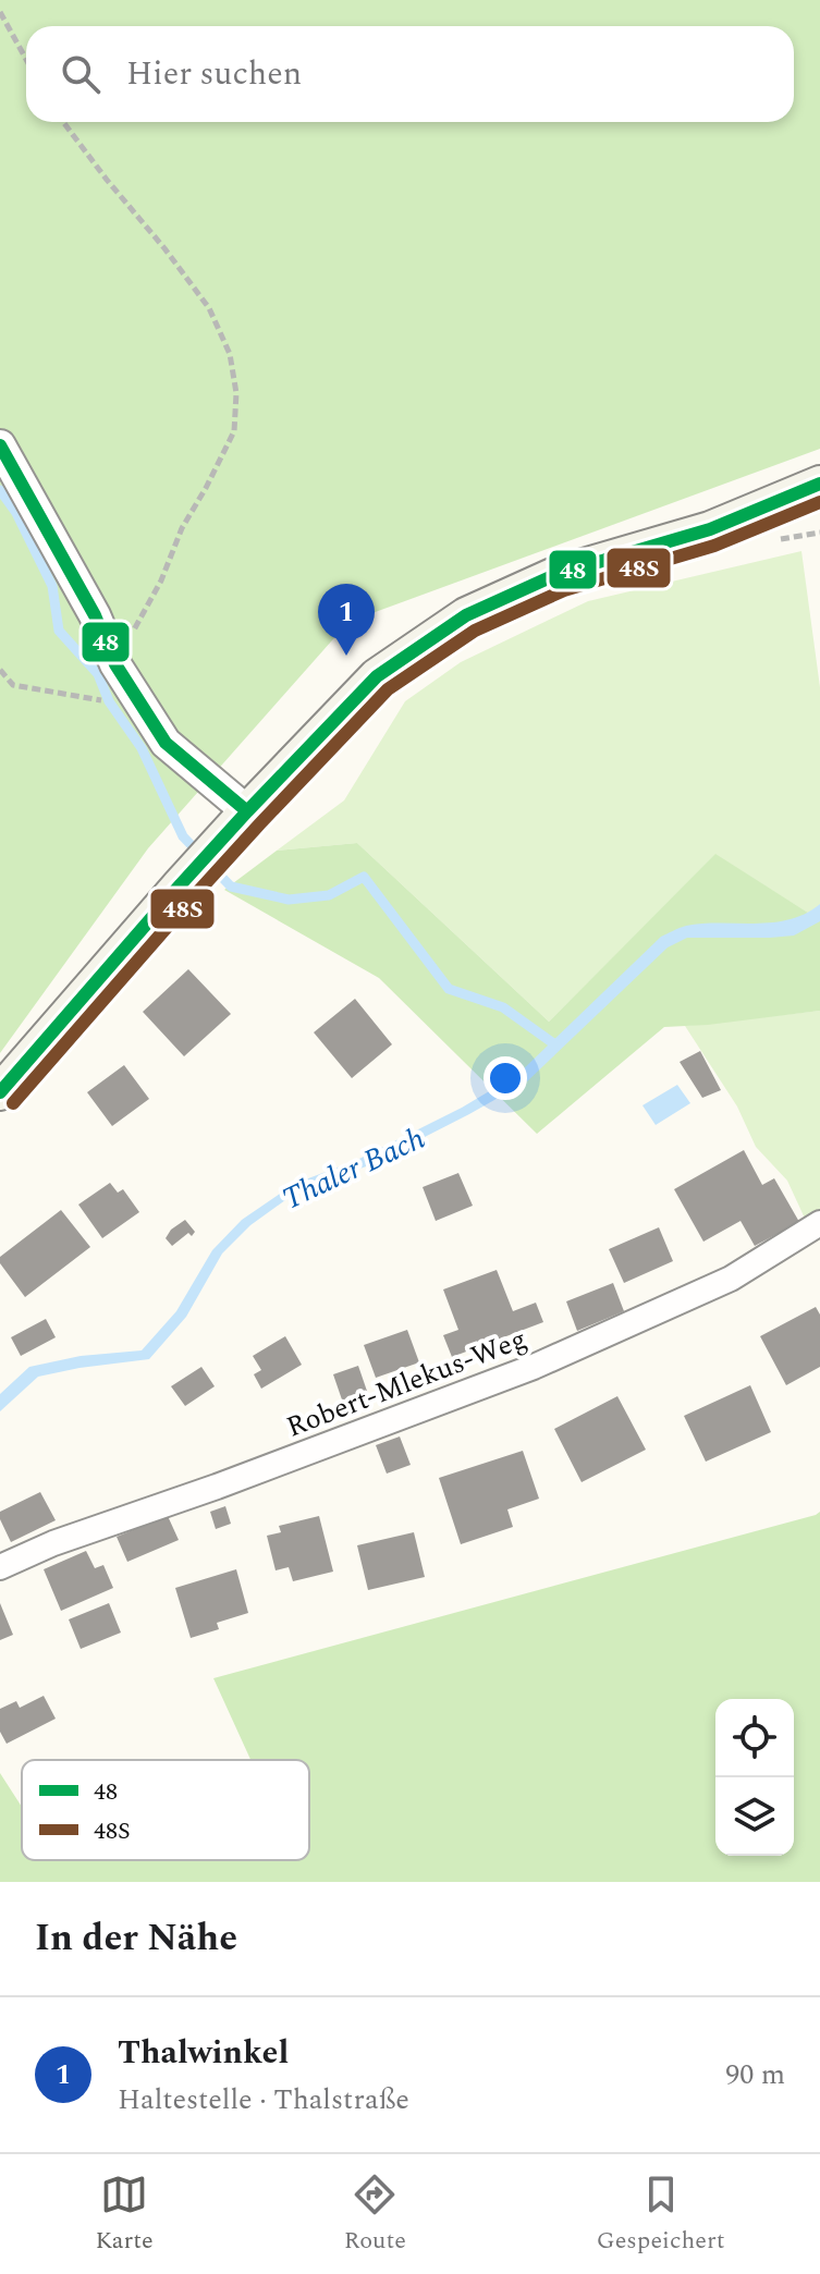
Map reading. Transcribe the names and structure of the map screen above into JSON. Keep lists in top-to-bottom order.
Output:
{
  "streets": {
    "street": ["Robert-Mlekus-Weg"]
  },
  "water": ["Thaler Bach"],
  "lines": ["transit line 48", "transit line 48S"],
  "legend": ["48", "48S"],
  "page": {
    "search": "Hier suchen",
    "pins": "1",
    "heading": "In der Nähe",
    "list": [
      {
        "mark": "1",
        "name": "Thalwinkel",
        "note": "Haltestelle · Thalstraße",
        "value": "90 m"
      }
    ],
    "nav": ["Karte", "Route", "Gespeichert"]
  }
}
